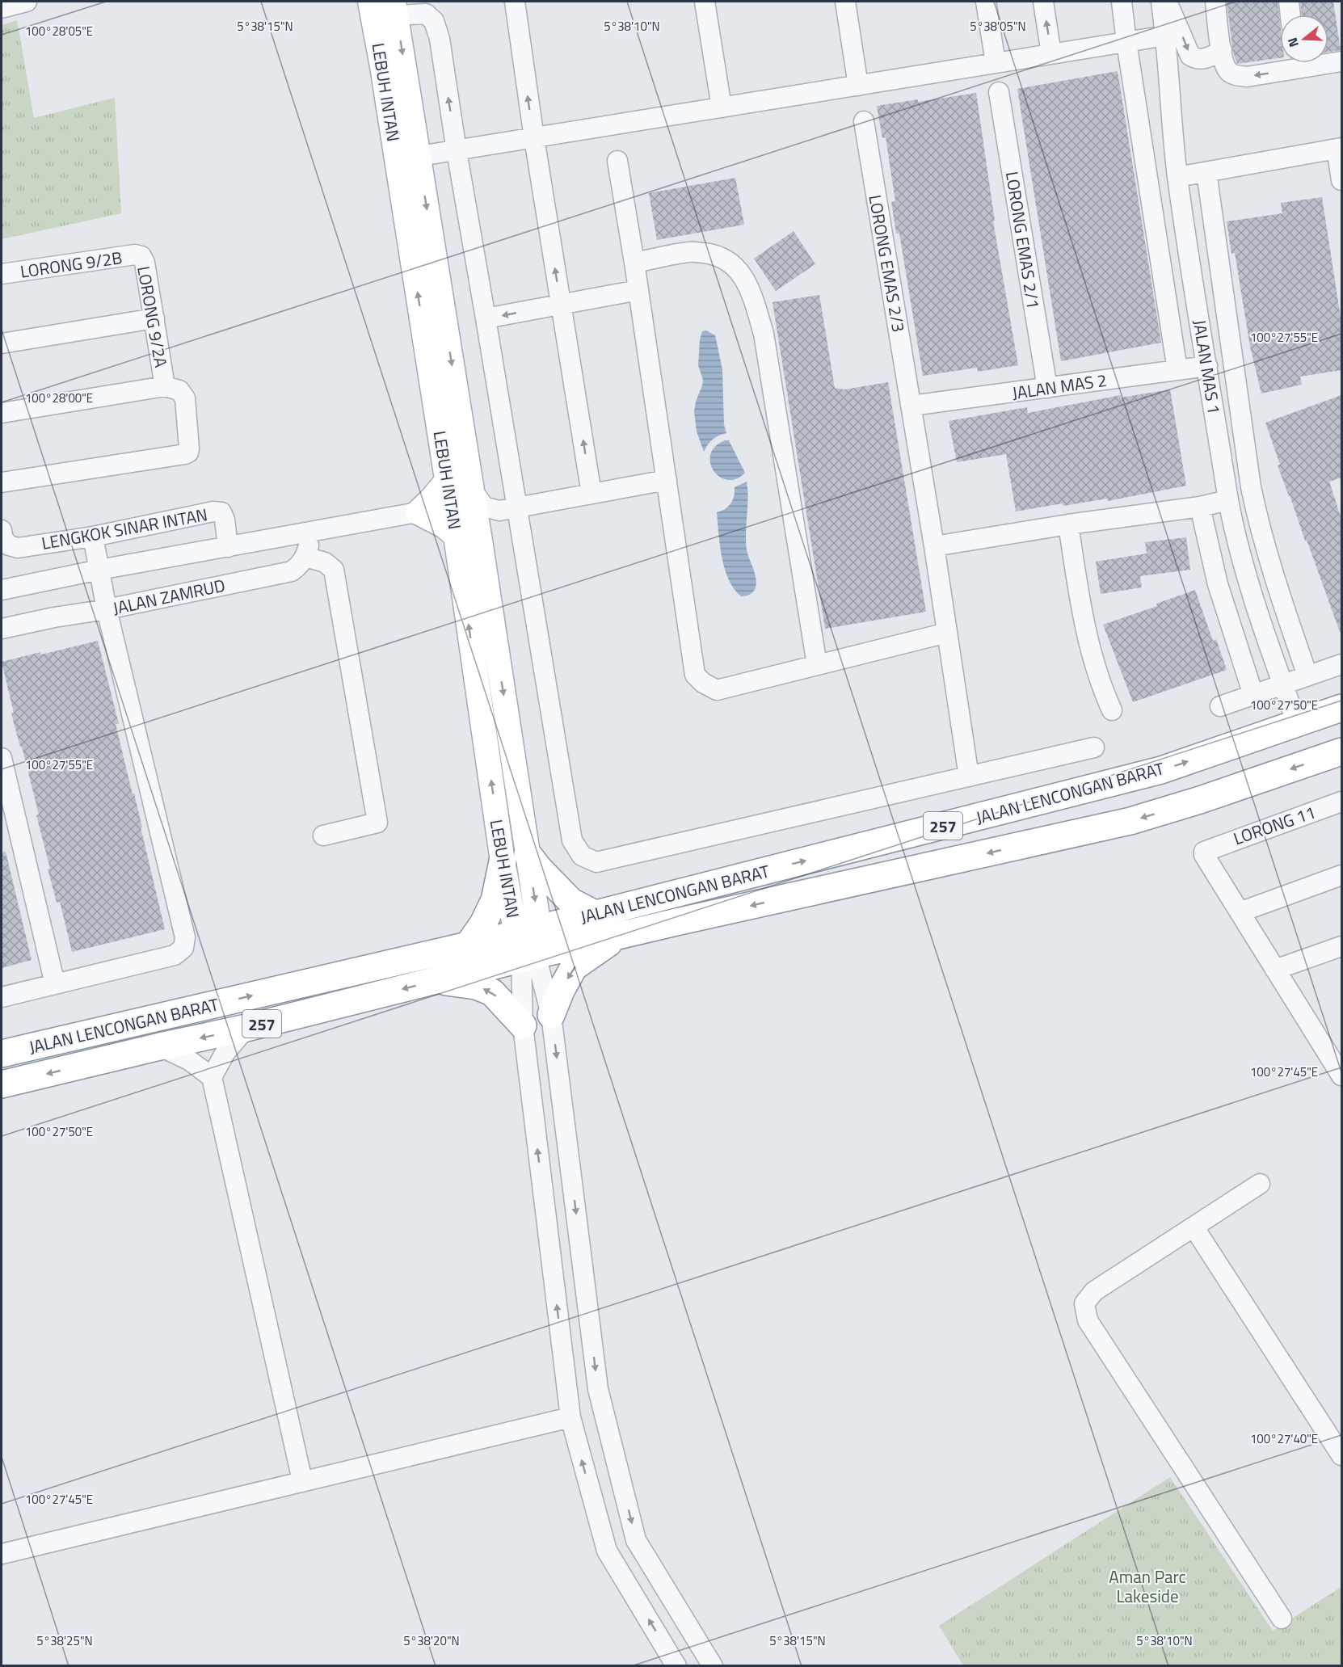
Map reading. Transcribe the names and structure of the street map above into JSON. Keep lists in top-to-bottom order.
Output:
{
  "streets": {
    "highway": ["JALAN LENCONGAN BARAT", "257"],
    "main road": ["LEBUH INTAN"],
    "street": [
      "LORONG EMAS 2/1",
      "LORONG EMAS 2/3",
      "LORONG 9/2B",
      "LORONG 9/2A",
      "JALAN MAS 1",
      "JALAN MAS 2",
      "LENGKOK SINAR INTAN",
      "JALAN ZAMRUD",
      "LORONG 11"
    ]
  },
  "crossings": [
    ["LEBUH INTAN", "JALAN LENCONGAN BARAT"],
    ["LORONG EMAS 2/1", "JALAN MAS 2"],
    ["LORONG EMAS 2/3", "JALAN MAS 2"],
    ["LORONG 9/2B", "LORONG 9/2A"],
    ["JALAN MAS 1", "JALAN MAS 2"],
    ["JALAN MAS 1", "JALAN LENCONGAN BARAT"]
  ],
  "parks": ["Aman Parc Lakeside"],
  "north": "left",
  "coordinates": [
    "5°38'15\"N",
    "5°38'10\"N",
    "5°38'05\"N",
    "100°28'05\"E",
    "100°27'55\"E",
    "100°28'00\"E",
    "100°27'50\"E",
    "100°27'45\"E",
    "100°27'40\"E",
    "5°38'25\"N",
    "5°38'20\"N"
  ]
}
